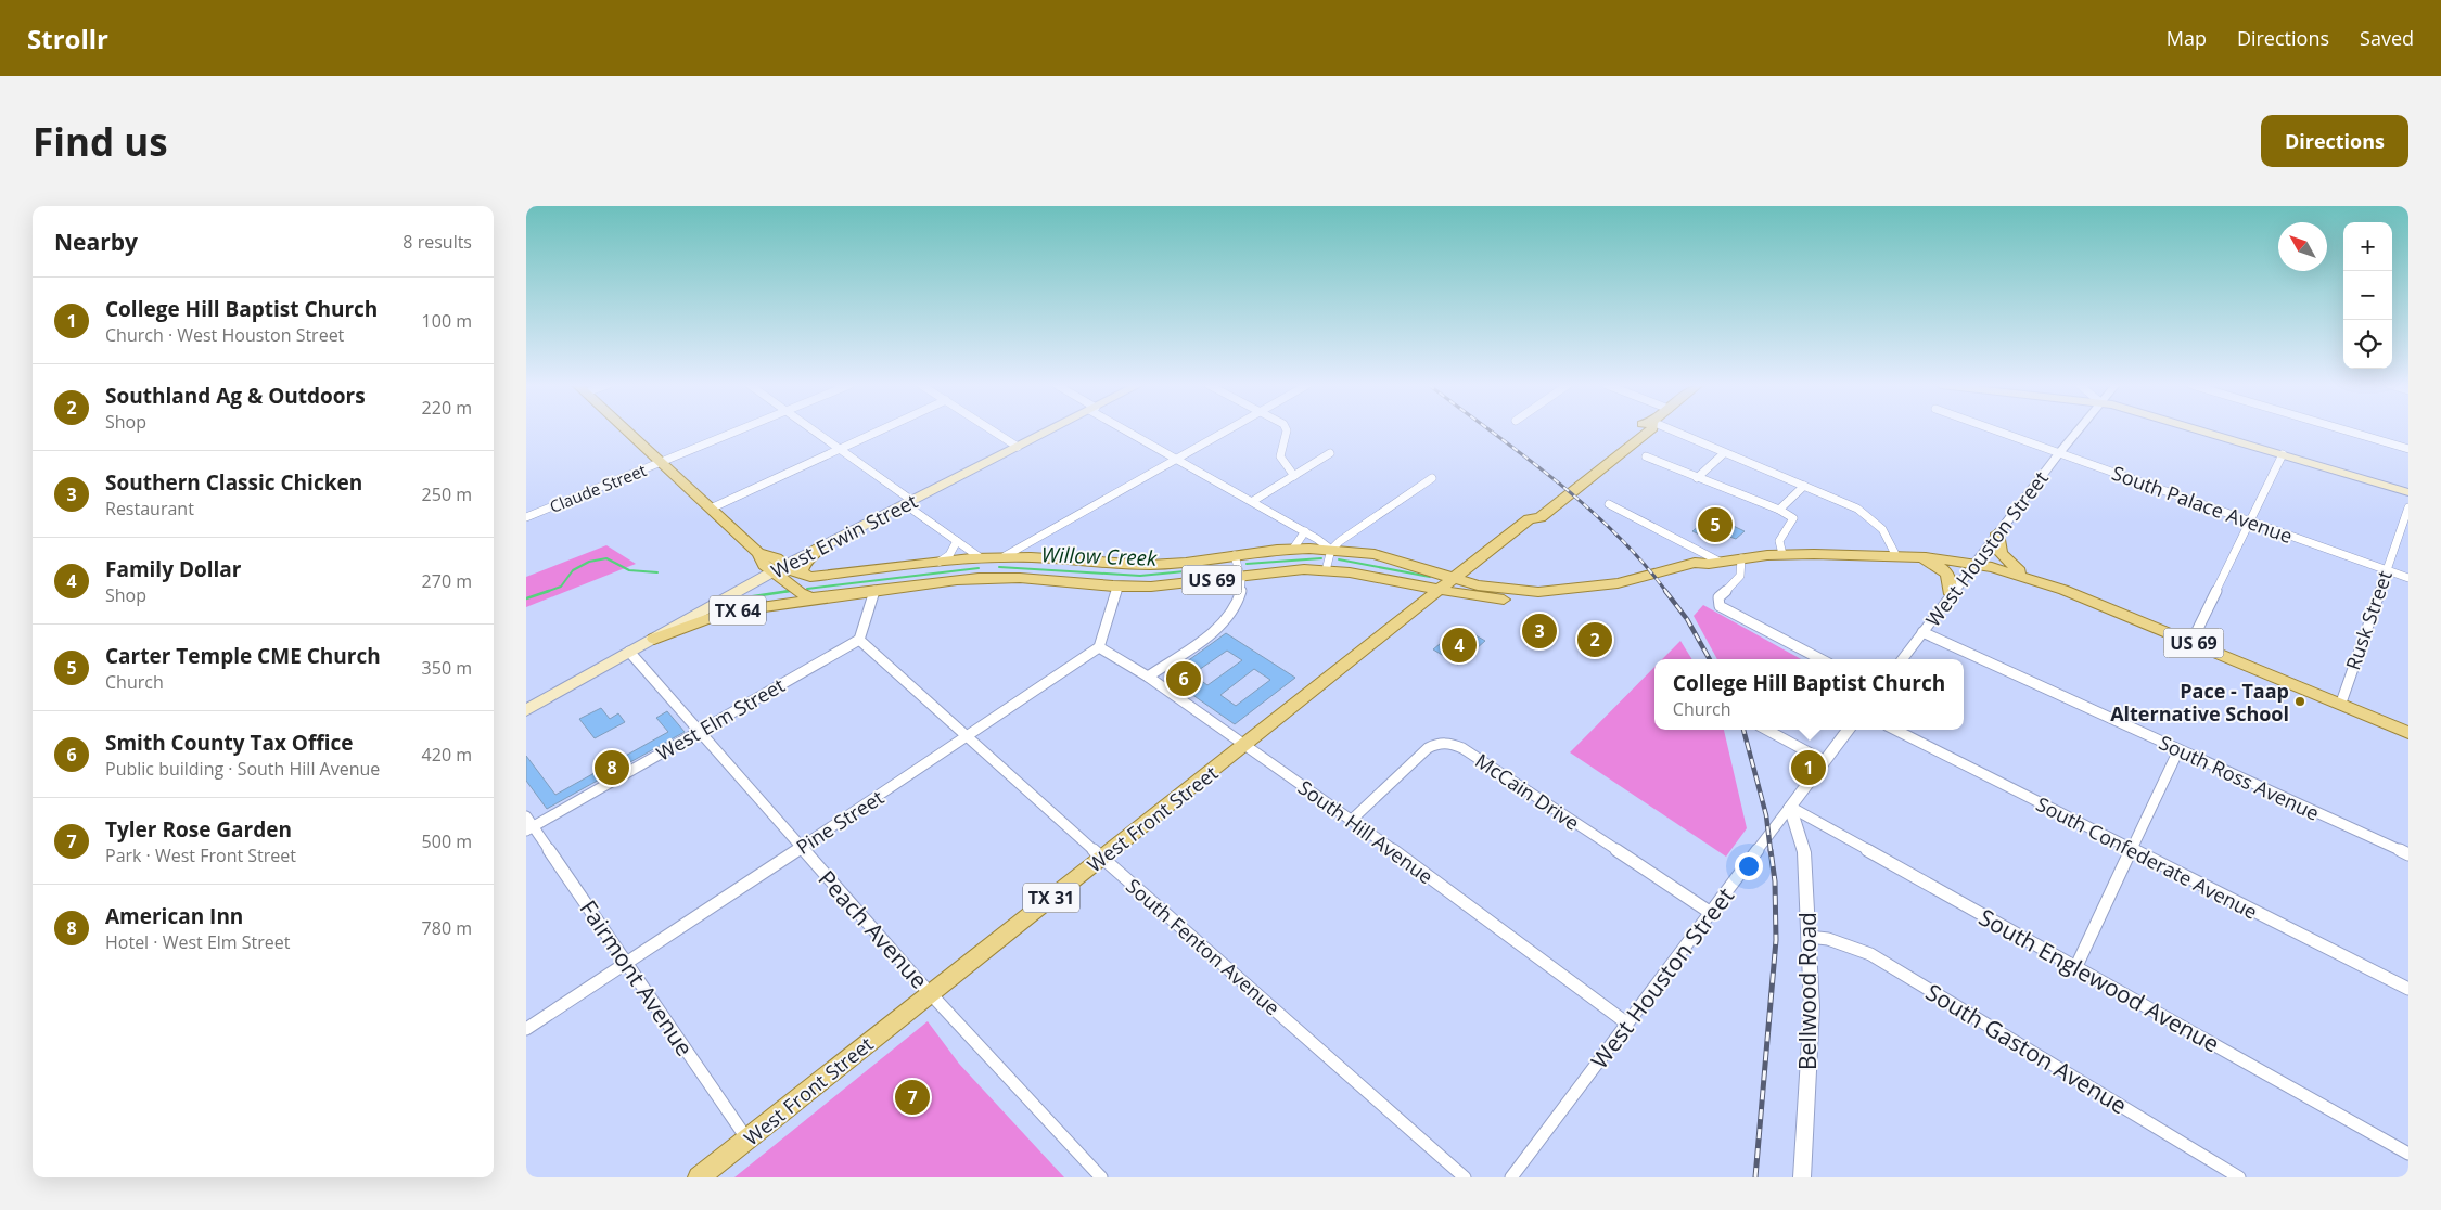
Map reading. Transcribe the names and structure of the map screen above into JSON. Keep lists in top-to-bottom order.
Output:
{
  "streets": {
    "main road": [
      "West Erwin Street",
      "US 69",
      "TX 64",
      "West Front Street",
      "TX 31"
    ],
    "street": [
      "Claude Street",
      "South Palace Avenue",
      "West Houston Street",
      "Rusk Street",
      "West Elm Street",
      "South Ross Avenue",
      "McCain Drive",
      "Pine Street",
      "South Hill Avenue",
      "South Confederate Avenue",
      "Peach Avenue",
      "South Fenton Avenue",
      "Fairmont Avenue",
      "South Englewood Avenue",
      "Bellwood Road",
      "South Gaston Avenue"
    ]
  },
  "crossings": [
    ["Claude Street", "US 69"],
    ["South Palace Avenue", "West Houston Street"],
    ["South Palace Avenue", "Rusk Street"],
    ["West Erwin Street", "US 69"],
    ["West Erwin Street", "TX 64"],
    ["West Erwin Street", "Peach Avenue"],
    ["West Houston Street", "US 69"],
    ["West Houston Street", "South Ross Avenue"],
    ["West Houston Street", "McCain Drive"],
    ["West Houston Street", "South Hill Avenue"],
    ["West Houston Street", "South Englewood Avenue"],
    ["West Houston Street", "Bellwood Road"],
    ["US 69", "TX 64"],
    ["US 69", "Rusk Street"],
    ["US 69", "West Front Street"],
    ["West Elm Street", "Peach Avenue"],
    ["West Elm Street", "South Fenton Avenue"],
    ["West Elm Street", "Fairmont Avenue"],
    ["McCain Drive", "South Hill Avenue"],
    ["West Front Street", "South Hill Avenue"],
    ["West Front Street", "Peach Avenue"],
    ["West Front Street", "South Fenton Avenue"],
    ["West Front Street", "Fairmont Avenue"],
    ["Pine Street", "South Hill Avenue"],
    ["Pine Street", "Peach Avenue"],
    ["Pine Street", "South Fenton Avenue"],
    ["Pine Street", "Fairmont Avenue"],
    ["South Englewood Avenue", "Bellwood Road"],
    ["Bellwood Road", "South Gaston Avenue"]
  ],
  "water": ["Willow Creek"],
  "places": ["Pace - Taap Alternative School"],
  "north": "top left",
  "page": {
    "header": "Strollr",
    "nav": ["Map", "Directions", "Saved"],
    "buttons": "Directions",
    "title": "Find us",
    "heading": ["Nearby", "8 results"],
    "map_buttons": ["+", "−"],
    "list": [
      {
        "mark": "1",
        "name": "College Hill Baptist Church",
        "note": "Church · West Houston Street",
        "value": "100 m"
      },
      {
        "mark": "2",
        "name": "Southland Ag & Outdoors",
        "note": "Shop",
        "value": "220 m"
      },
      {
        "mark": "3",
        "name": "Southern Classic Chicken",
        "note": "Restaurant",
        "value": "250 m"
      },
      {
        "mark": "4",
        "name": "Family Dollar",
        "note": "Shop",
        "value": "270 m"
      },
      {
        "mark": "5",
        "name": "Carter Temple CME Church",
        "note": "Church",
        "value": "350 m"
      },
      {
        "mark": "6",
        "name": "Smith County Tax Office",
        "note": "Public building · South Hill Avenue",
        "value": "420 m"
      },
      {
        "mark": "7",
        "name": "Tyler Rose Garden",
        "note": "Park · West Front Street",
        "value": "500 m"
      },
      {
        "mark": "8",
        "name": "American Inn",
        "note": "Hotel · West Elm Street",
        "value": "780 m"
      }
    ],
    "pins": [
      "5",
      "3",
      "2",
      "4",
      "6",
      "1",
      "8",
      "7"
    ],
    "popup": ["College Hill Baptist Church", "Church"]
  }
}
